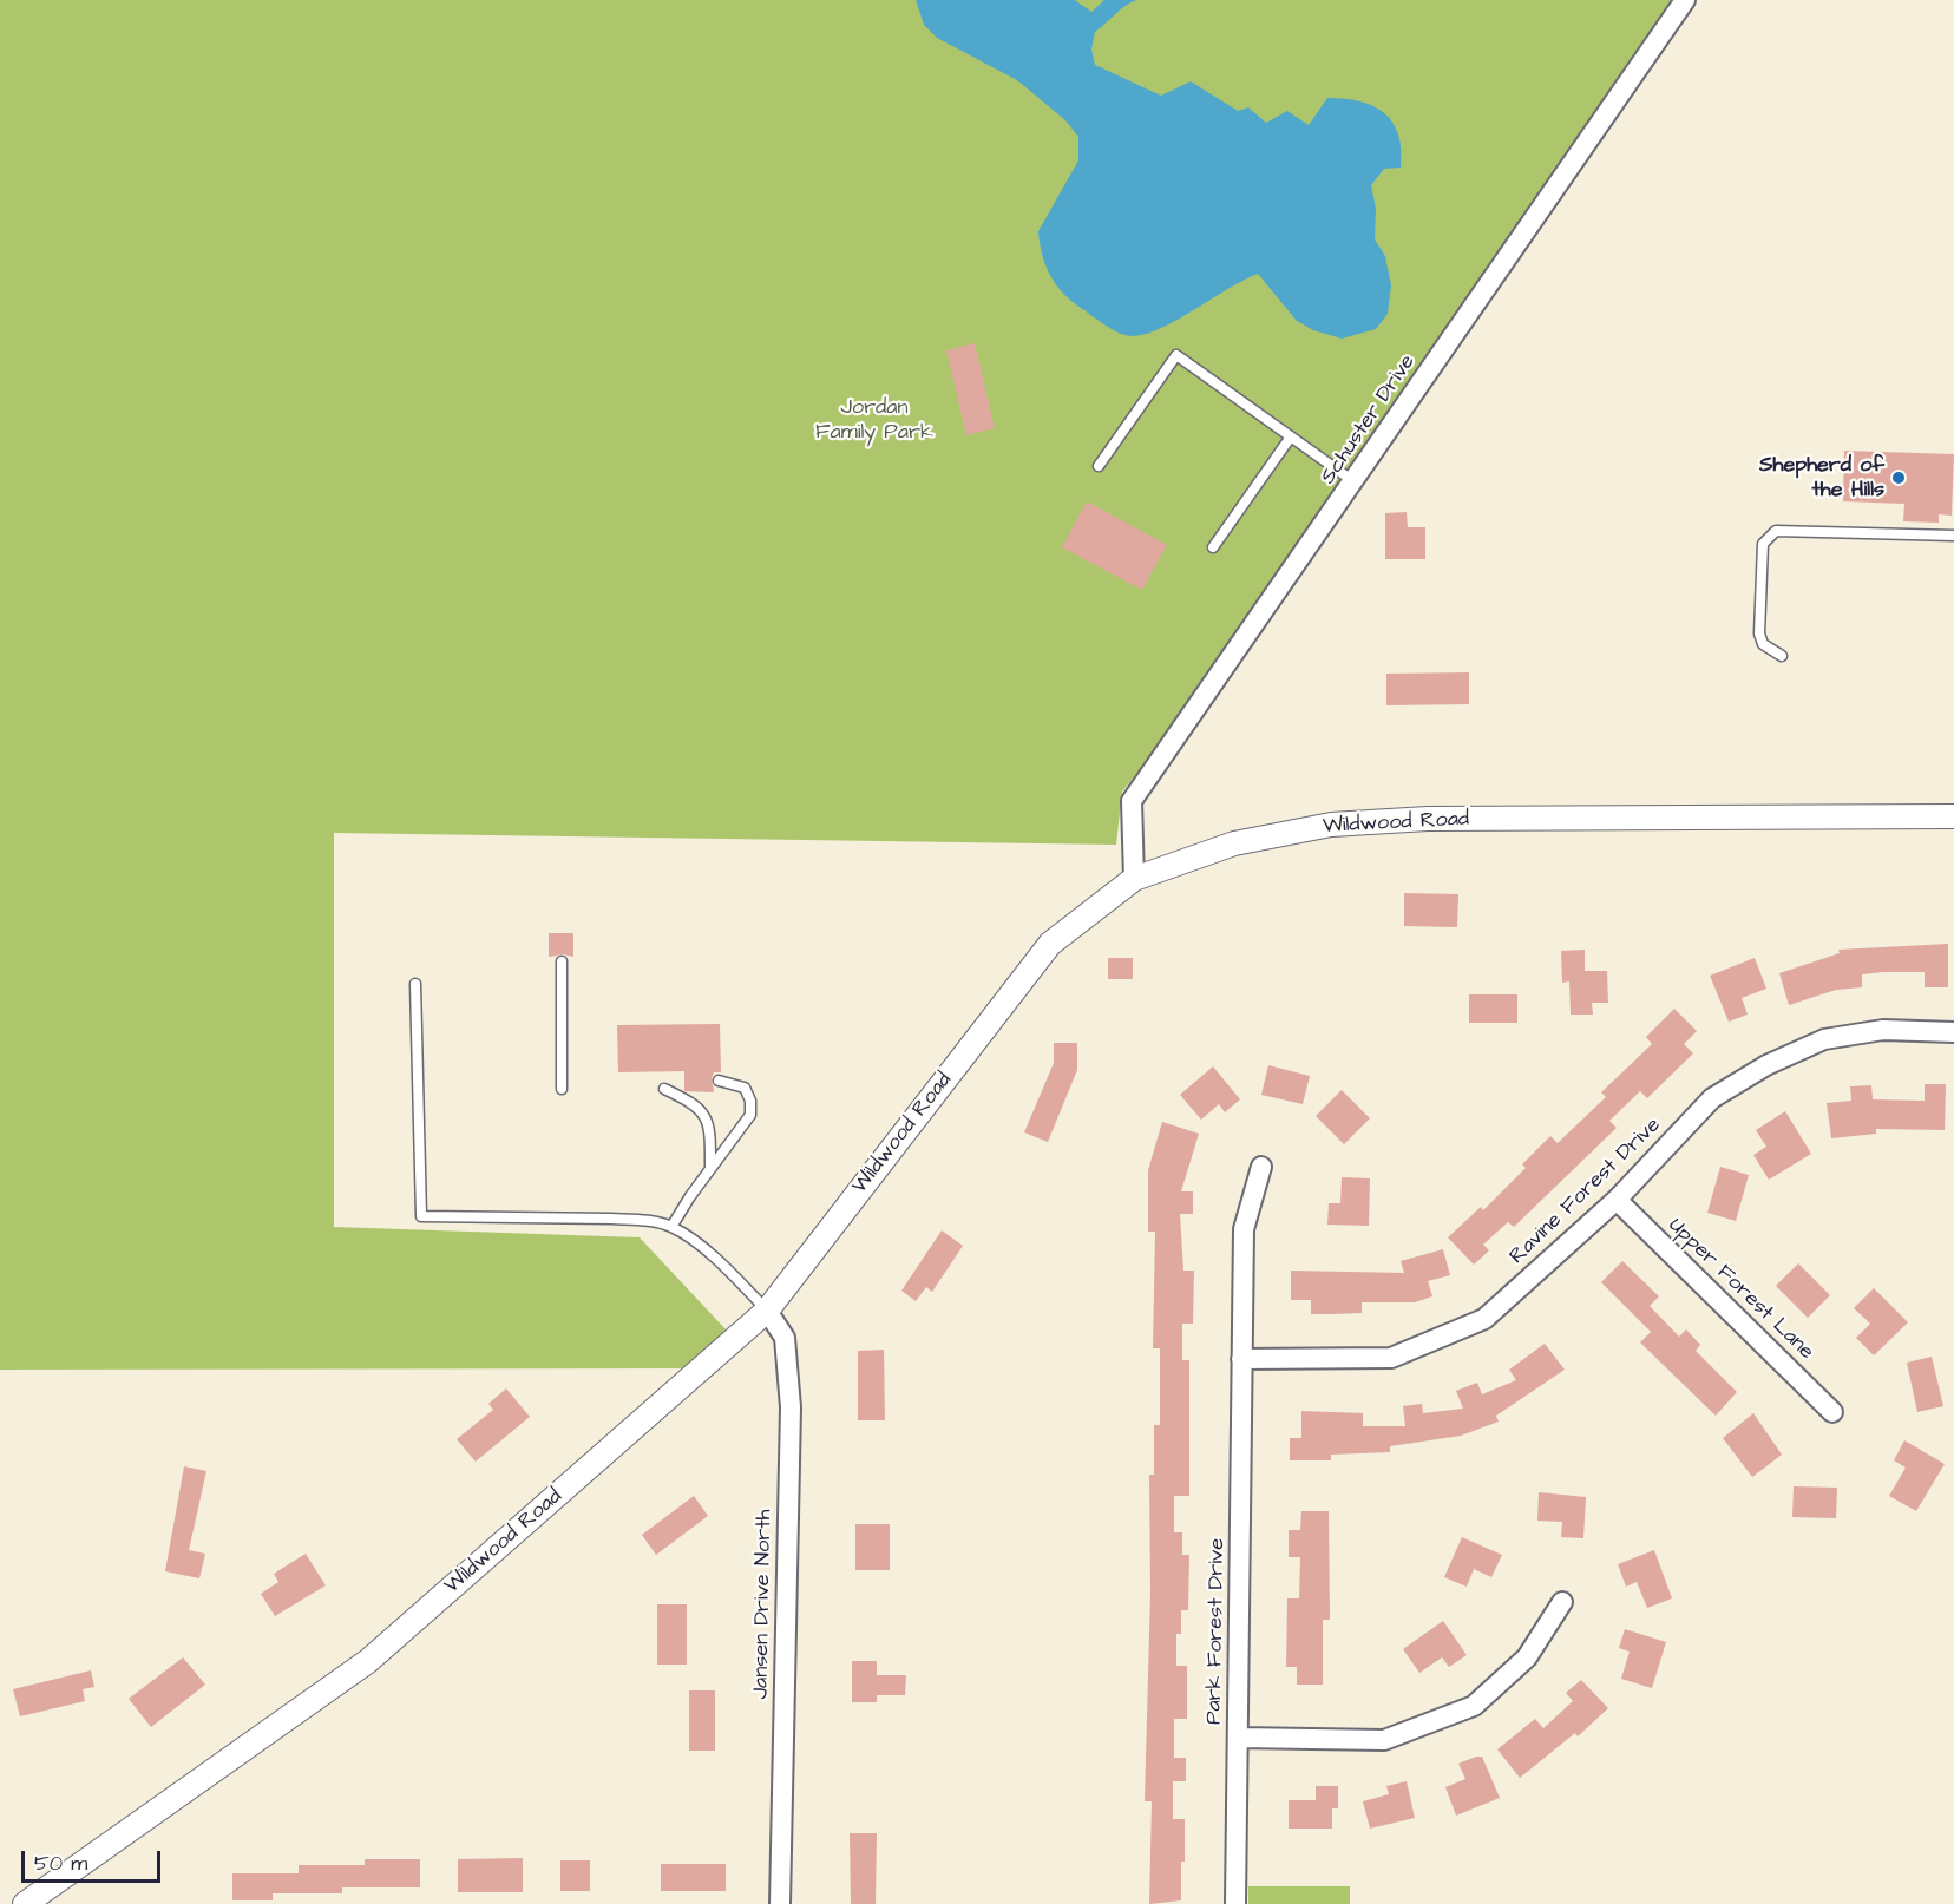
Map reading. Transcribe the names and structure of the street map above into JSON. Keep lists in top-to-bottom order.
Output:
{
  "streets": {
    "street": [
      "Schuster Drive",
      "Wildwood Road",
      "Ravine Forest Drive",
      "Upper Forest Lane",
      "Jansen Drive North",
      "Park Forest Drive"
    ]
  },
  "crossings": [
    ["Schuster Drive", "Wildwood Road"],
    ["Wildwood Road", "Jansen Drive North"],
    ["Ravine Forest Drive", "Upper Forest Lane"],
    ["Ravine Forest Drive", "Park Forest Drive"]
  ],
  "parks": ["Jordan Family Park"],
  "places": ["Shepherd of the Hills"],
  "scale_bar": "50 m"
}
